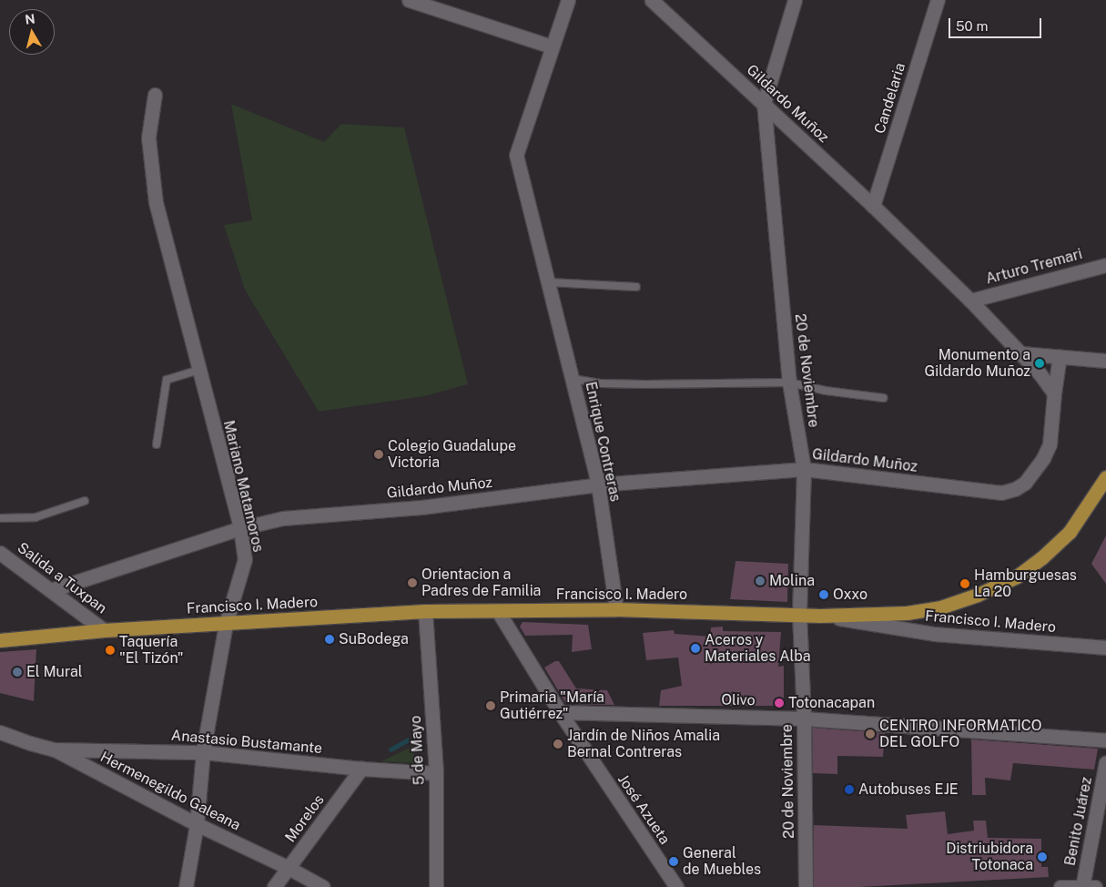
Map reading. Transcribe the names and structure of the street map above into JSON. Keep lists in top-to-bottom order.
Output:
{
  "streets": {
    "main road": ["Francisco I. Madero"],
    "street": [
      "Candelaria",
      "Gildardo Muñoz",
      "Arturo Tremari",
      "20 de Noviembre",
      "Enrique Contreras",
      "Mariano Matamoros",
      "Salida a Tuxpan",
      "Olivo",
      "Anastasio Bustamante",
      "5 de Mayo",
      "Hermenegildo Galeana",
      "José Azueta",
      "Morelos",
      "Benito Juárez"
    ]
  },
  "crossings": [
    ["Candelaria", "Gildardo Muñoz"],
    ["Gildardo Muñoz", "Arturo Tremari"],
    ["Gildardo Muñoz", "20 de Noviembre"],
    ["Gildardo Muñoz", "Enrique Contreras"],
    ["Gildardo Muñoz", "Mariano Matamoros"],
    ["Gildardo Muñoz", "Salida a Tuxpan"],
    ["20 de Noviembre", "Francisco I. Madero"],
    ["20 de Noviembre", "Olivo"],
    ["Enrique Contreras", "Francisco I. Madero"],
    ["Mariano Matamoros", "Francisco I. Madero"],
    ["Mariano Matamoros", "Anastasio Bustamante"],
    ["Mariano Matamoros", "Hermenegildo Galeana"],
    ["Salida a Tuxpan", "Francisco I. Madero"],
    ["Francisco I. Madero", "5 de Mayo"],
    ["Francisco I. Madero", "José Azueta"],
    ["Olivo", "José Azueta"],
    ["Anastasio Bustamante", "5 de Mayo"],
    ["Anastasio Bustamante", "Hermenegildo Galeana"],
    ["Anastasio Bustamante", "Morelos"],
    ["Hermenegildo Galeana", "Morelos"]
  ],
  "places": [
    "Monumento a Gildardo Muñoz",
    "Colegio Guadalupe Victoria",
    "Molina",
    "Orientacion a Padres de Familia",
    "Hamburguesas La 20",
    "Oxxo",
    "SuBodega",
    "Aceros y Materiales Alba",
    "Taquería \"El Tizón\"",
    "El Mural",
    "Totonacapan",
    "Primaria \"María Gutiérrez\"",
    "CENTRO INFORMATICO DEL GOLFO",
    "Jardín de Niños Amalia Bernal Contreras",
    "Autobuses EJE",
    "Distriubidora Totonaca",
    "General de Muebles"
  ],
  "scale_bar": "50 m",
  "north": "top"
}
